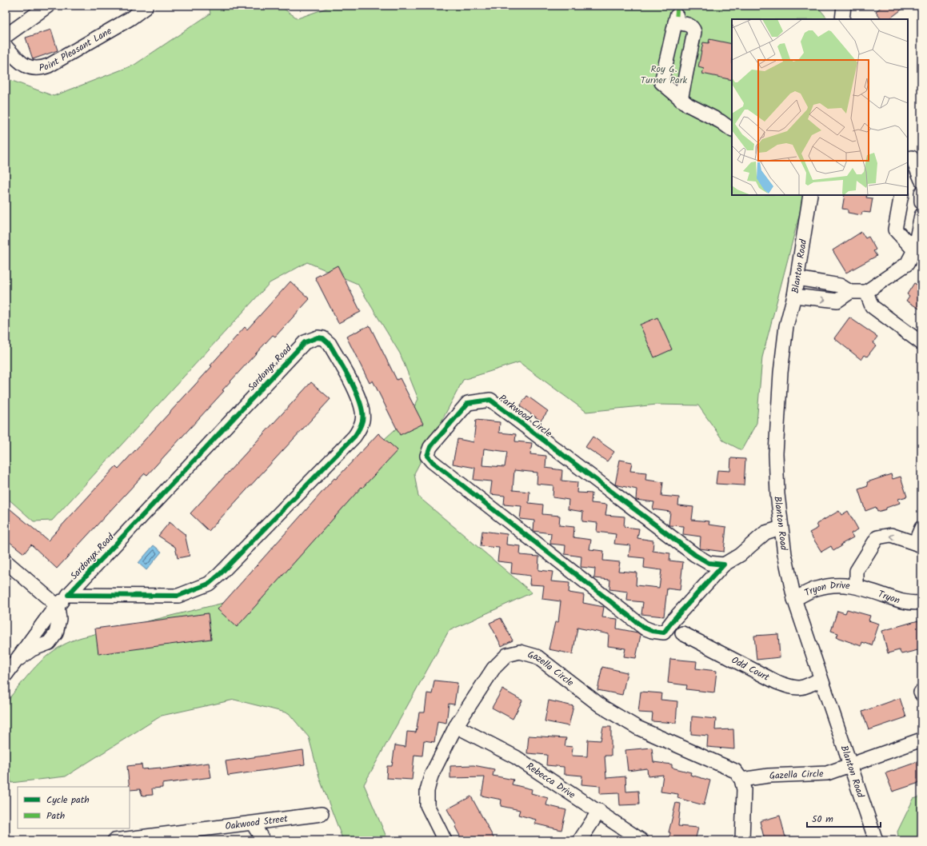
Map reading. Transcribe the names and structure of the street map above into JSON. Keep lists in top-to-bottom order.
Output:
{
  "streets": {
    "street": [
      "Point Pleasant Lane",
      "Blanton Road",
      "Sardonyx Road",
      "Parkwood Circle",
      "Tryon Drive",
      "Tryon",
      "Odd Court",
      "Gazella Circle",
      "Rebecca Drive",
      "Oakwood Street"
    ]
  },
  "crossings": [
    ["Blanton Road", "Parkwood Circle"],
    ["Blanton Road", "Tryon Drive"],
    ["Blanton Road", "Odd Court"],
    ["Blanton Road", "Gazella Circle"],
    ["Tryon Drive", "Tryon"],
    ["Gazella Circle", "Rebecca Drive"]
  ],
  "parks": ["Roy G. Turner Park"],
  "legend": ["Cycle path", "Path"],
  "scale_bar": "50 m"
}
